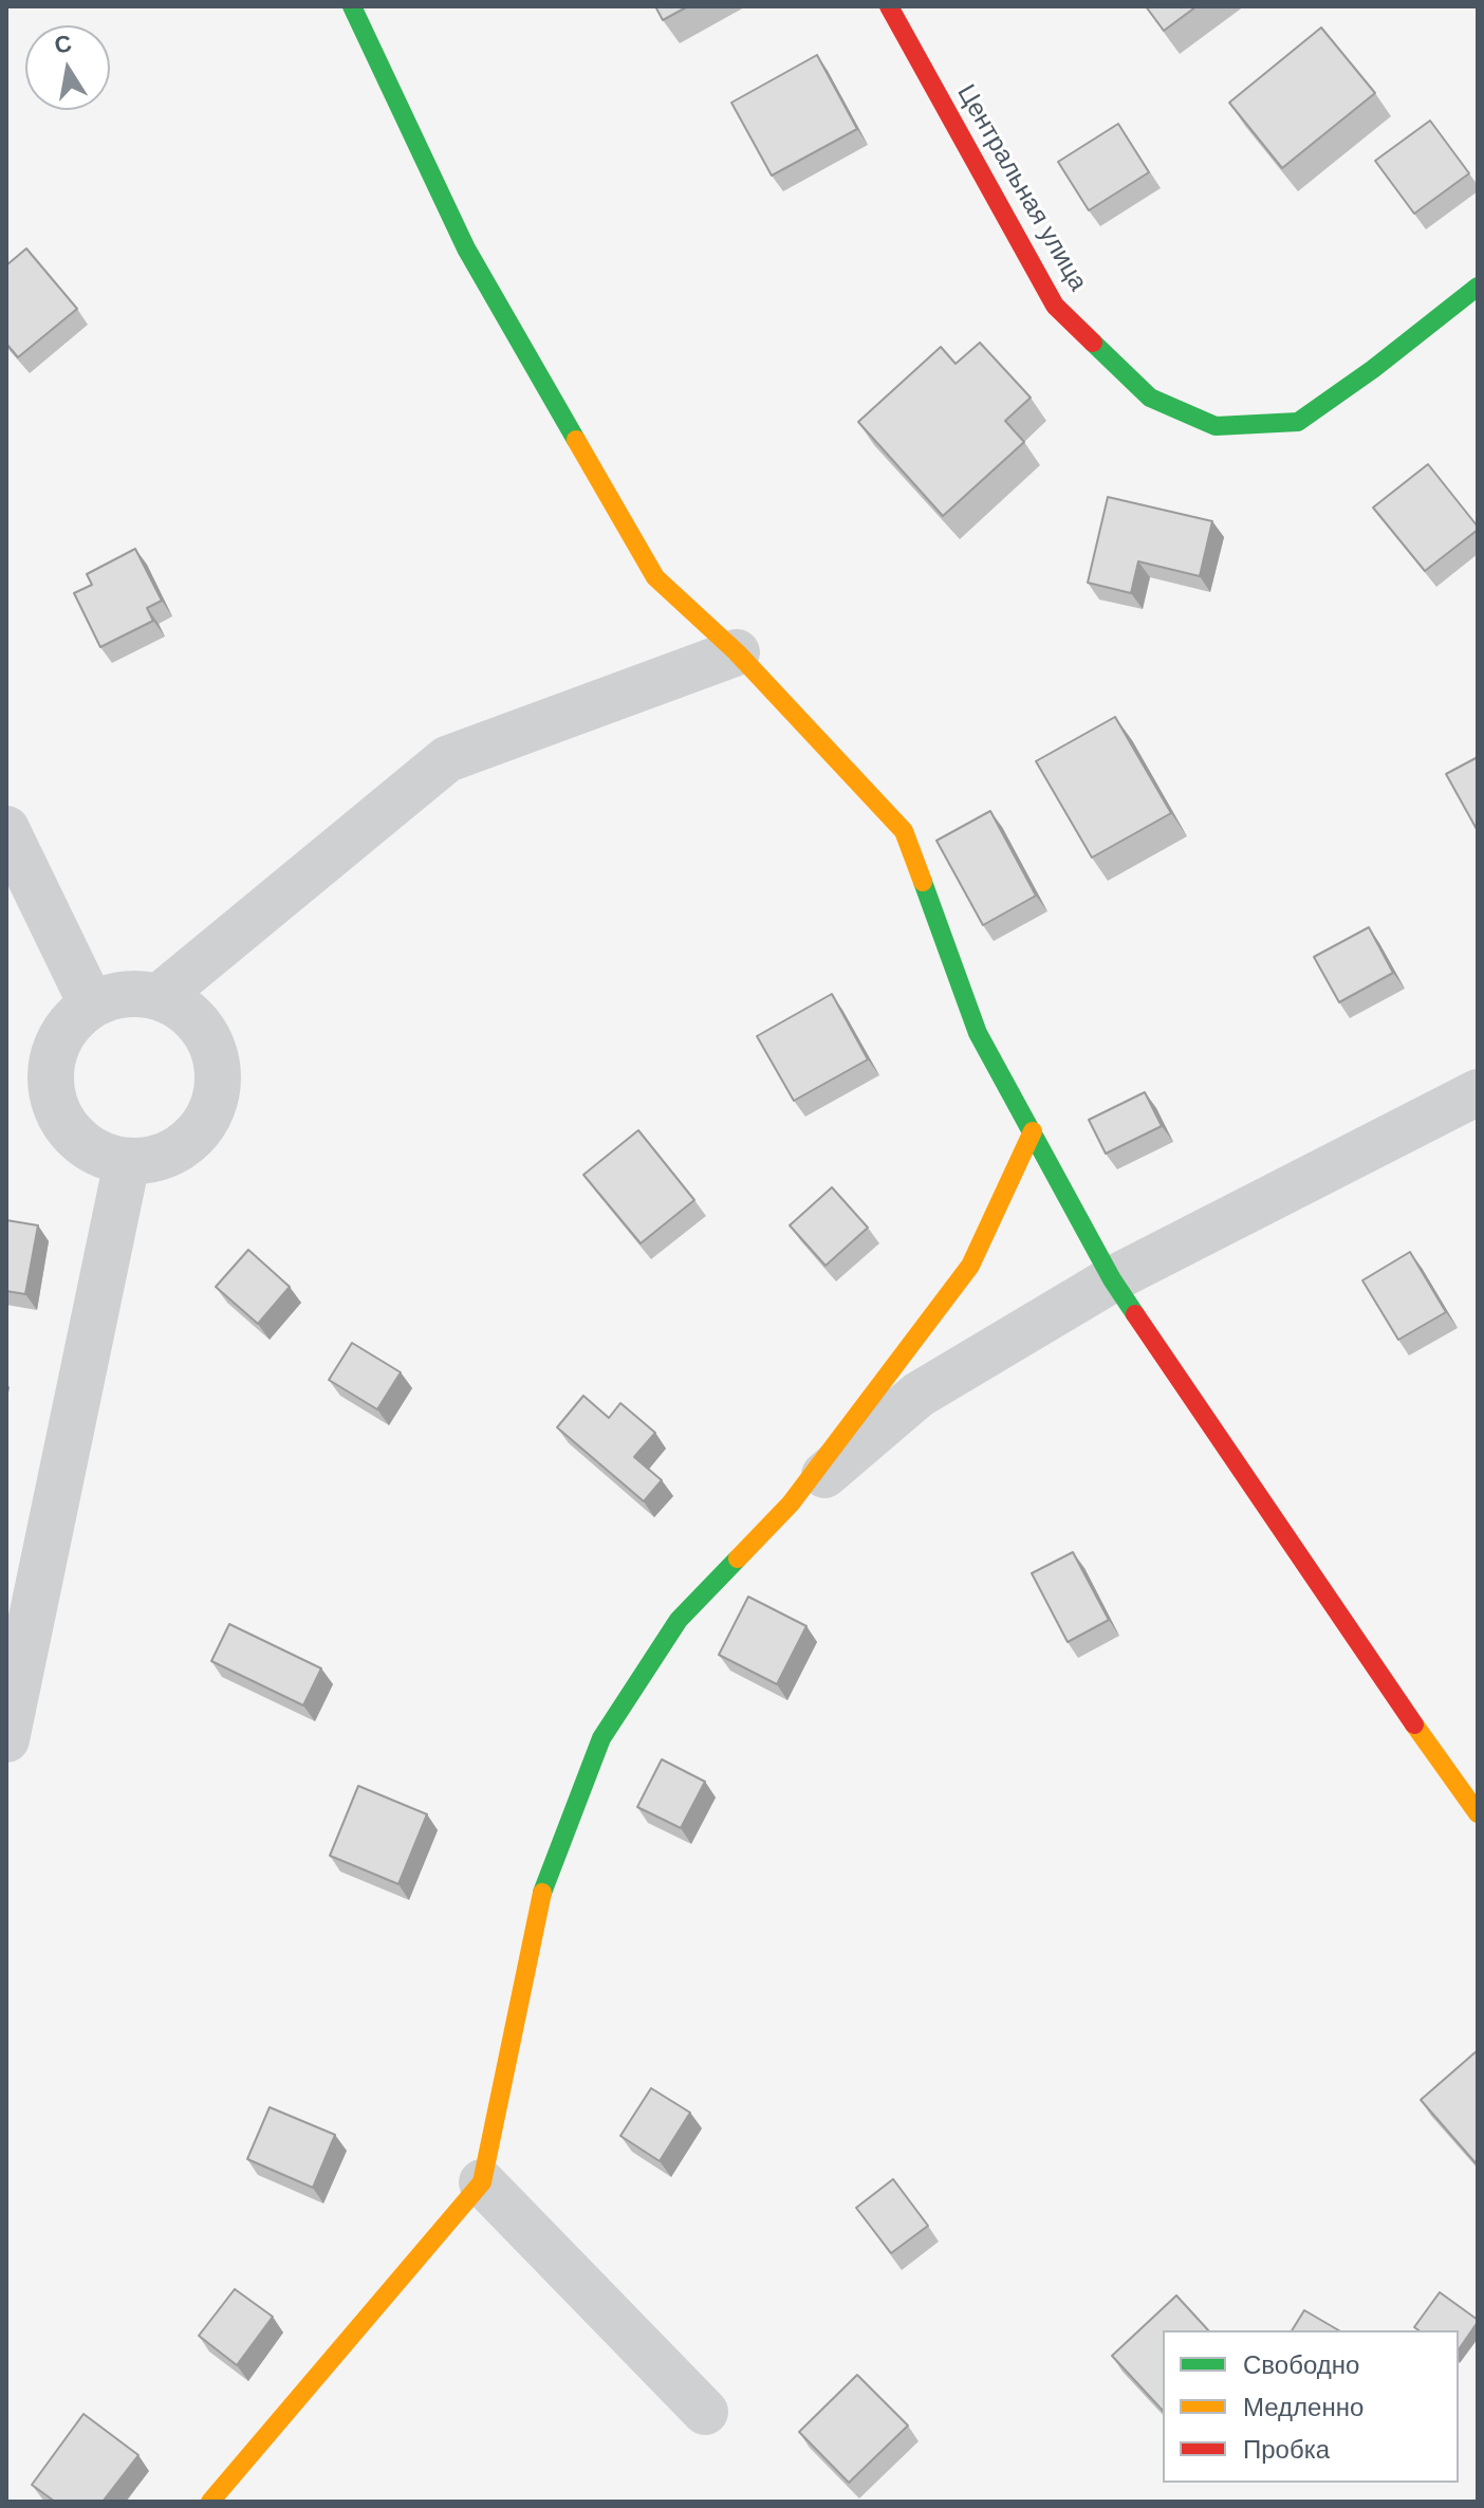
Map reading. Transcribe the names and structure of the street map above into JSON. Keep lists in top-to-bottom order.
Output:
{
  "streets": {
    "street": ["Центральная улица"]
  },
  "legend": ["Свободно", "Медленно", "Пробка"],
  "north": "top"
}
